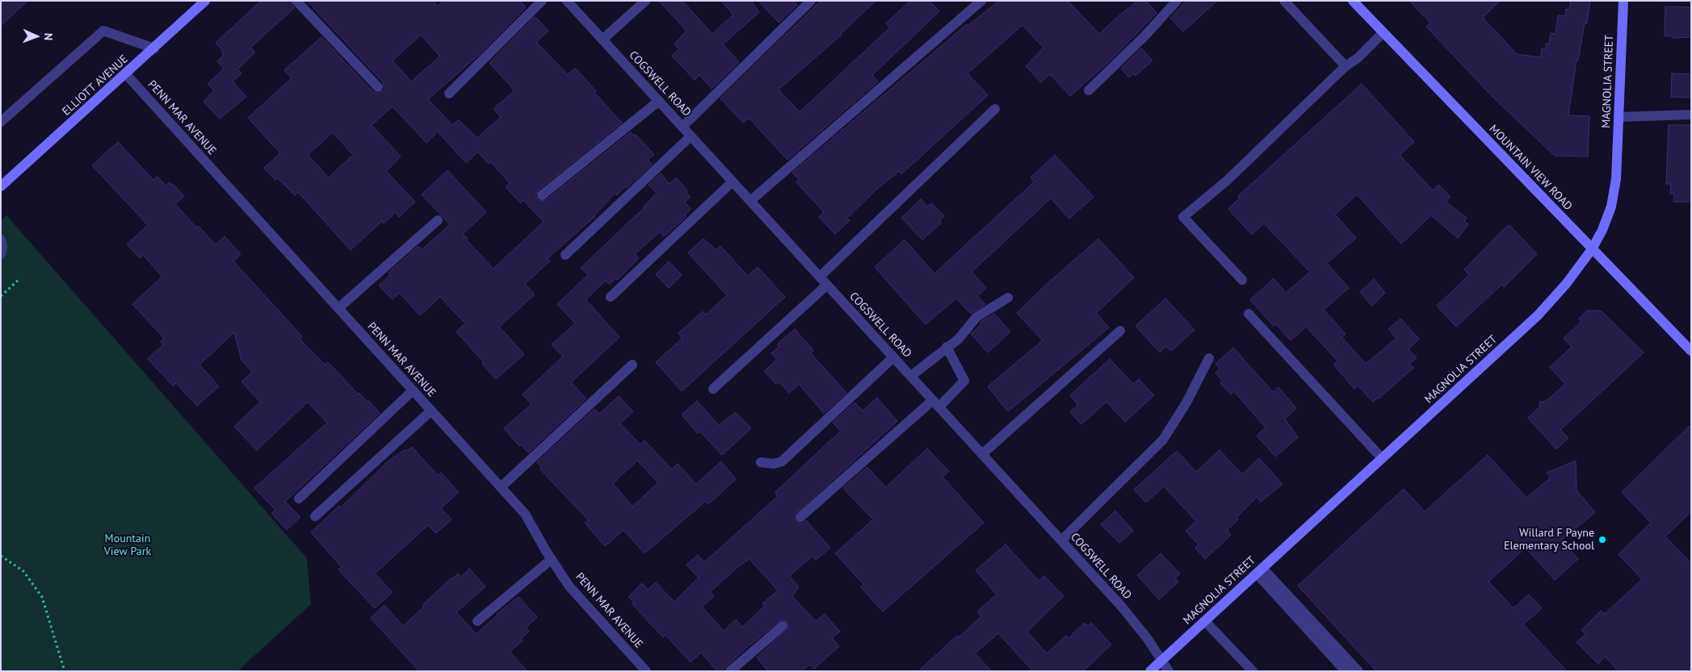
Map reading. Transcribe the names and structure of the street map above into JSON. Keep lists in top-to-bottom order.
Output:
{
  "streets": {
    "street": [
      "MAGNOLIA STREET",
      "COGSWELL ROAD",
      "ELLIOTT AVENUE",
      "PENN MAR AVENUE",
      "MOUNTAIN VIEW ROAD"
    ]
  },
  "crossings": [
    ["MAGNOLIA STREET", "COGSWELL ROAD"],
    ["MAGNOLIA STREET", "MOUNTAIN VIEW ROAD"],
    ["ELLIOTT AVENUE", "PENN MAR AVENUE"]
  ],
  "parks": ["Mountain View Park"],
  "places": ["Willard F Payne Elementary School"],
  "north": "right"
}
